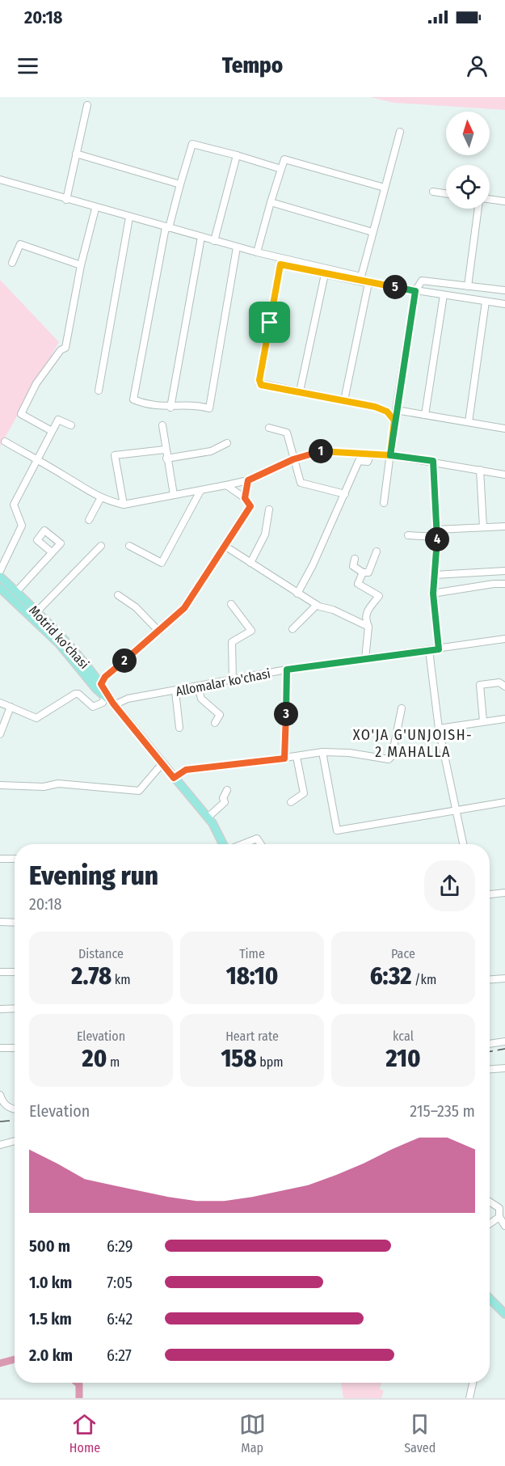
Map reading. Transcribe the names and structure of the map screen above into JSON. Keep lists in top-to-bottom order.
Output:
{
  "streets": {
    "main road": ["Motrid ko'chasi"],
    "street": ["Allomalar ko'chasi"]
  },
  "crossings": [
    ["Motrid ko'chasi", "Allomalar ko'chasi"]
  ],
  "districts": ["XO'JA G'UNJOISH- 2 MAHALLA"],
  "north": "top",
  "page": {
    "status": "20:18",
    "header": "Tempo",
    "pins": [
      "5",
      "1",
      "4",
      "2",
      "3"
    ],
    "heading": ["Evening run", "20:18"],
    "stats": [
      ["Distance", "2.78 km"],
      ["Time", "18:10"],
      ["Pace", "6:32 /km"],
      ["Elevation", "20 m"],
      ["Heart rate", "158 bpm"],
      ["kcal", "210"]
    ],
    "chart": ["Elevation", "215–235 m"],
    "list": [
      {
        "name": "500 m",
        "note": "6:29"
      },
      {
        "name": "1.0 km",
        "note": "7:05"
      },
      {
        "name": "1.5 km",
        "note": "6:42"
      },
      {
        "name": "2.0 km",
        "note": "6:27"
      }
    ],
    "tabs": ["Home", "Map", "Saved"]
  }
}
